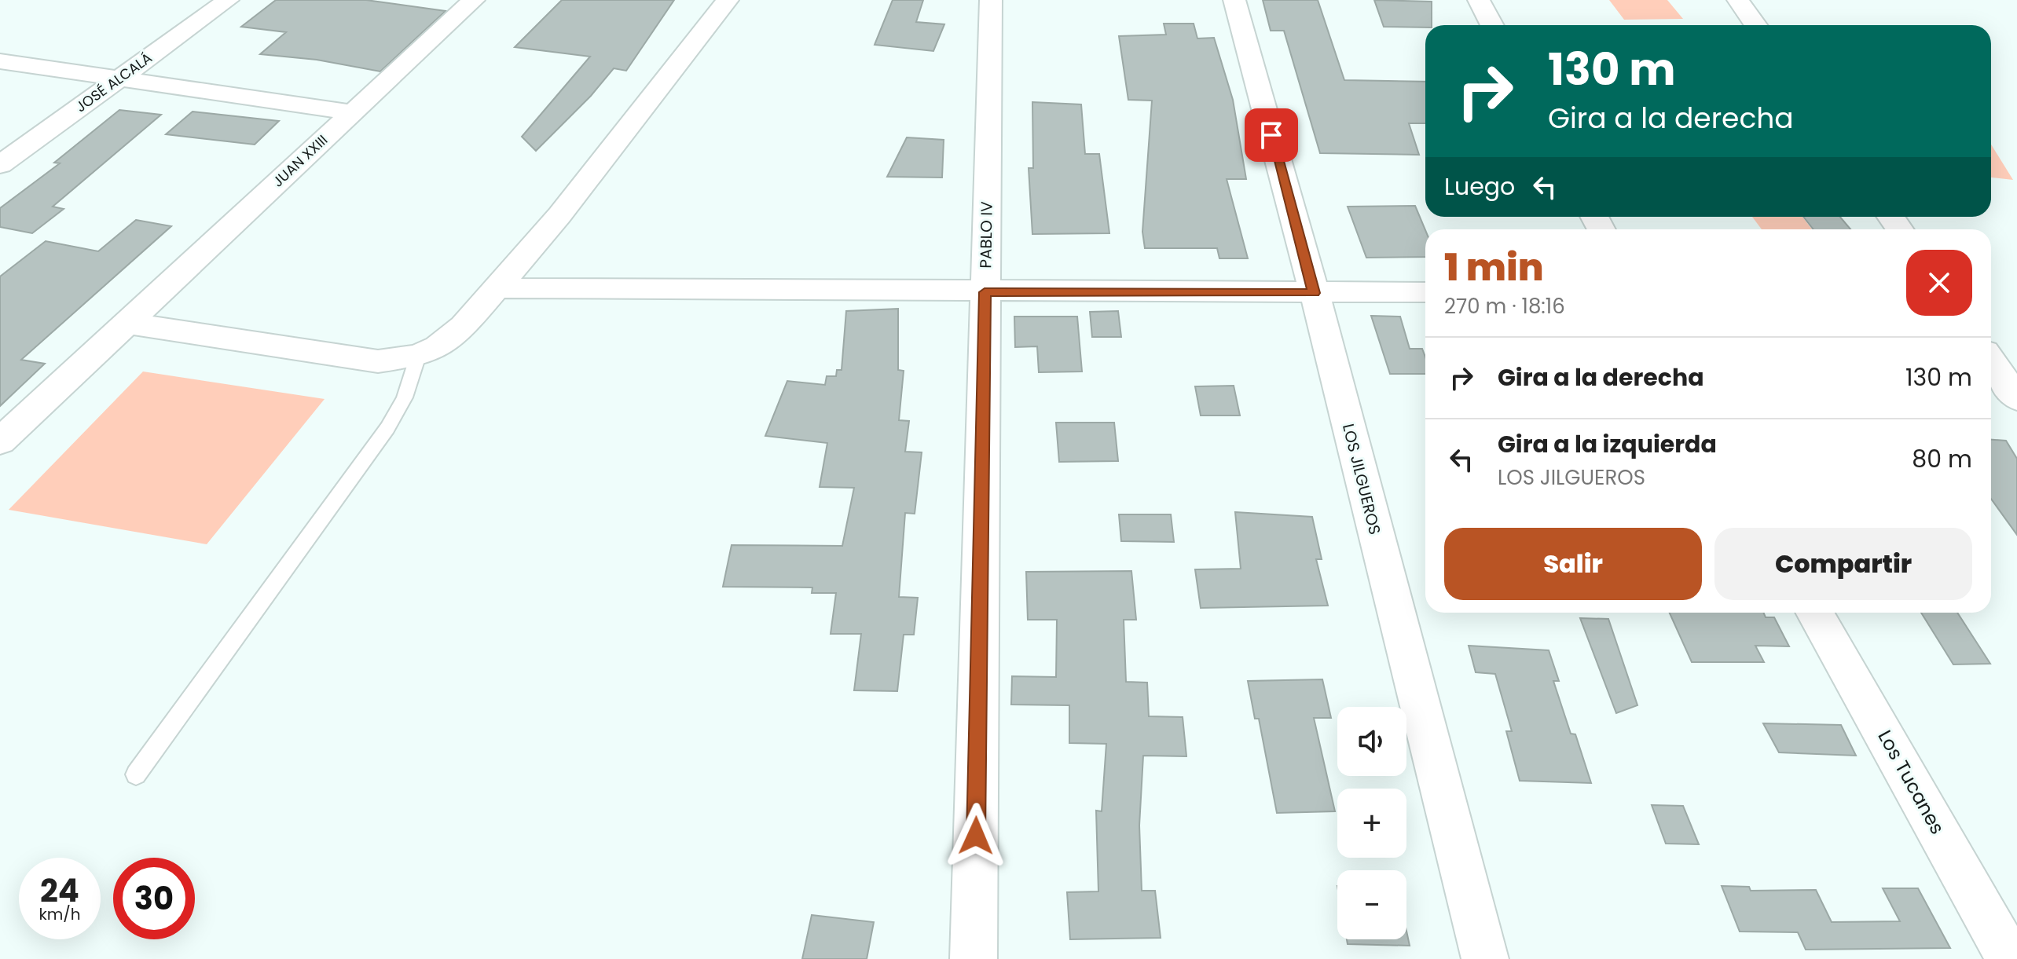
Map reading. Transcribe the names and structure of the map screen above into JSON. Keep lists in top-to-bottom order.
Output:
{
  "streets": {
    "street": [
      "JOSÉ ALCALÁ",
      "JUAN XXIII",
      "PABLO IV",
      "LOS JILGUEROS",
      "Los Tucanes"
    ]
  },
  "page": {
    "turn": ["130 m", "Gira a la derecha"],
    "then": "Luego",
    "heading": ["1 min", "270 m · 18:16"],
    "list": [
      {
        "name": "Gira a la derecha",
        "value": "130 m"
      },
      {
        "name": "Gira a la izquierda",
        "note": "LOS JILGUEROS",
        "value": "80 m"
      }
    ],
    "buttons": ["Salir", "Compartir"],
    "map_buttons": ["+", "−"],
    "speed": "24 km/h",
    "limit": "30"
  }
}
